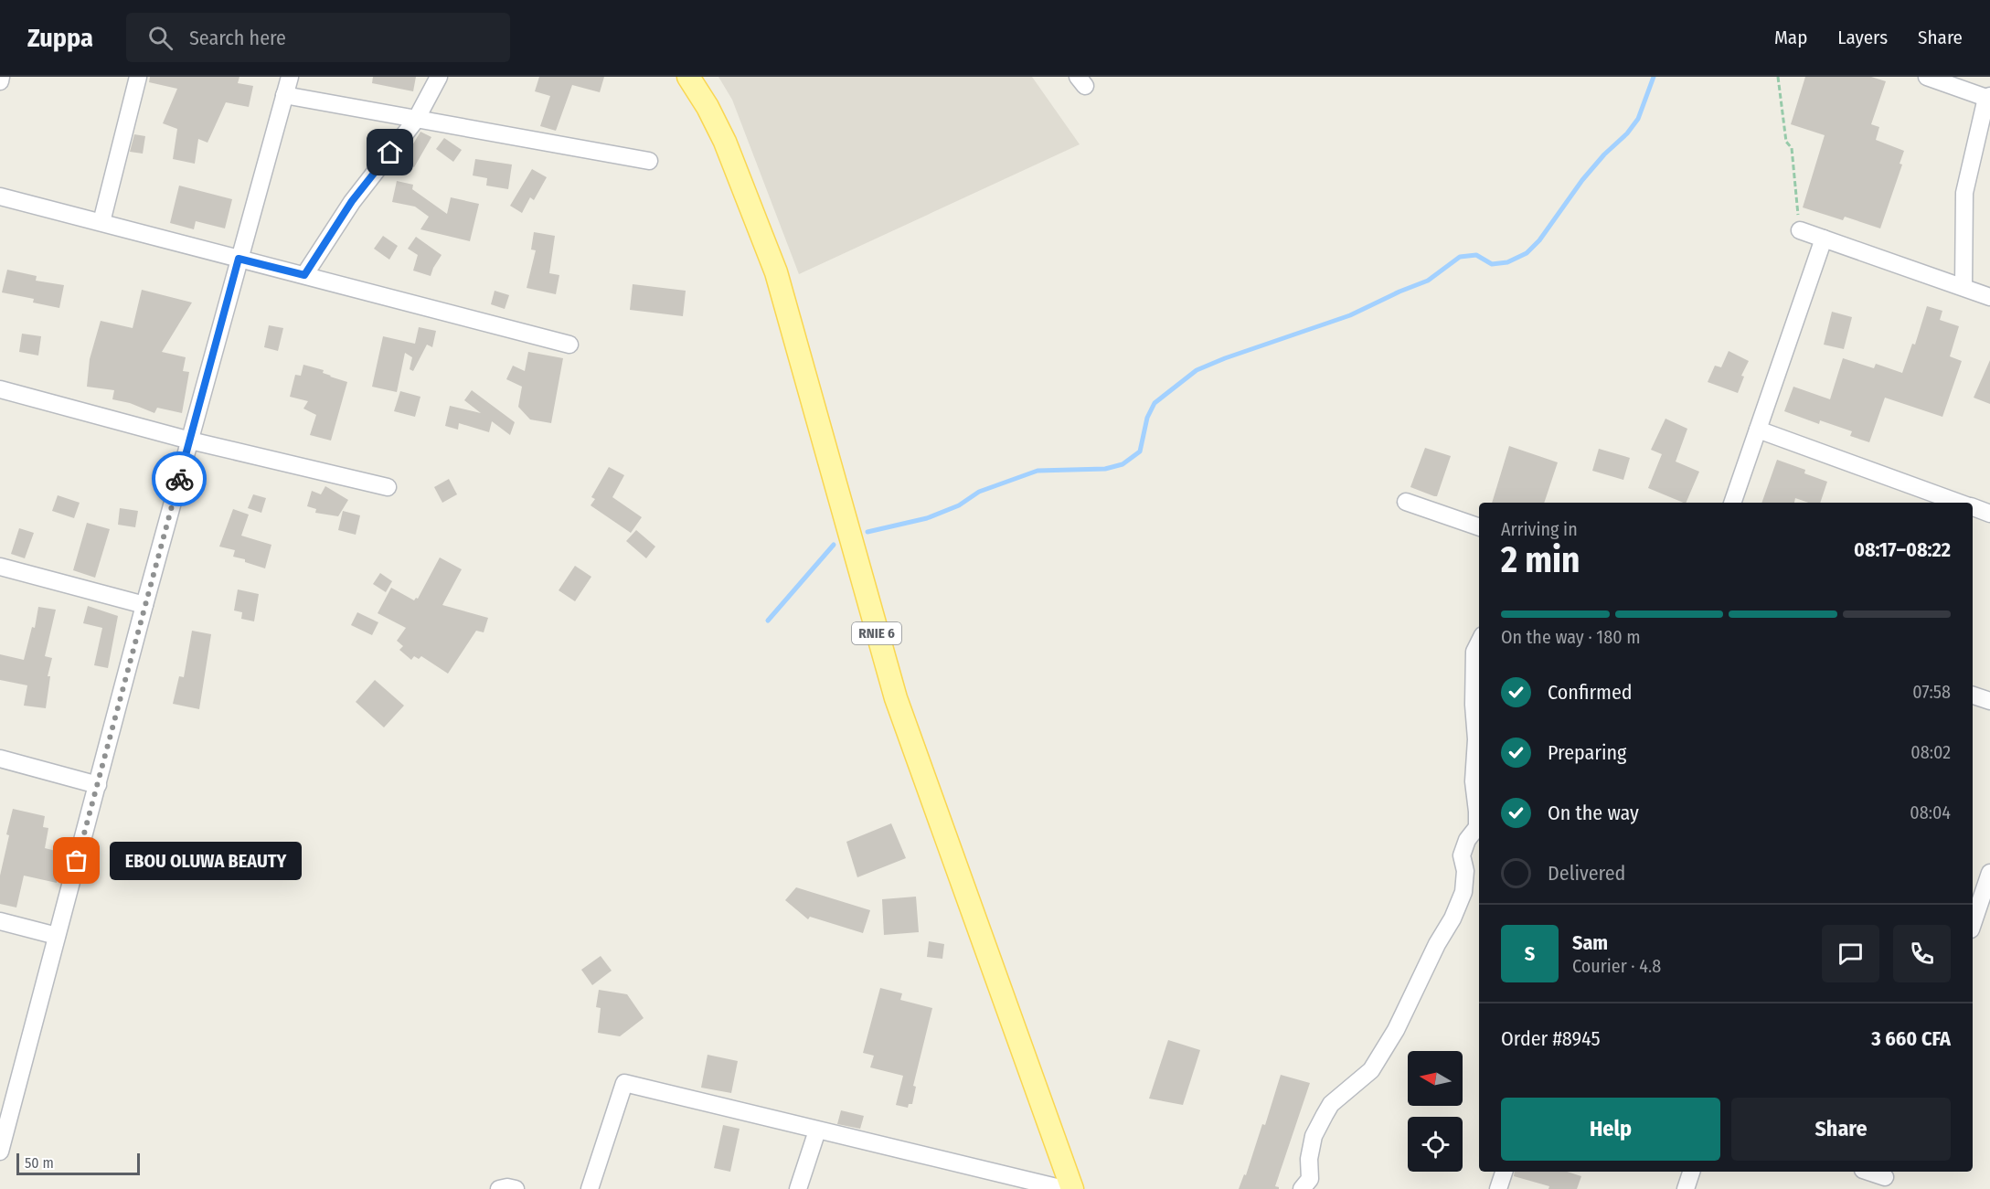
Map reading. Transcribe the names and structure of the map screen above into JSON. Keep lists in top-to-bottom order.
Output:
{
  "streets": {
    "main road": ["RNIE 6"]
  },
  "places": ["EBOU OLUWA BEAUTY"],
  "scale_bar": "50 m",
  "north": "left",
  "page": {
    "header": "Zuppa",
    "search": "Search here",
    "nav": ["Map", "Layers", "Share"],
    "heading": ["2 min", "Arriving in", "08:17–08:22"],
    "panel": [
      "Sam",
      "Courier · 4.8",
      "Order #8945",
      "3 660 CFA"
    ],
    "bar": "On the way · 180 m",
    "list": [
      ["Confirmed", "07:58"],
      ["Preparing", "08:02"],
      ["On the way", "08:04"],
      "Delivered"
    ],
    "bubble": "EBOU OLUWA BEAUTY",
    "round": "S",
    "buttons": ["Help", "Share"],
    "scale": "50 m"
  }
}
